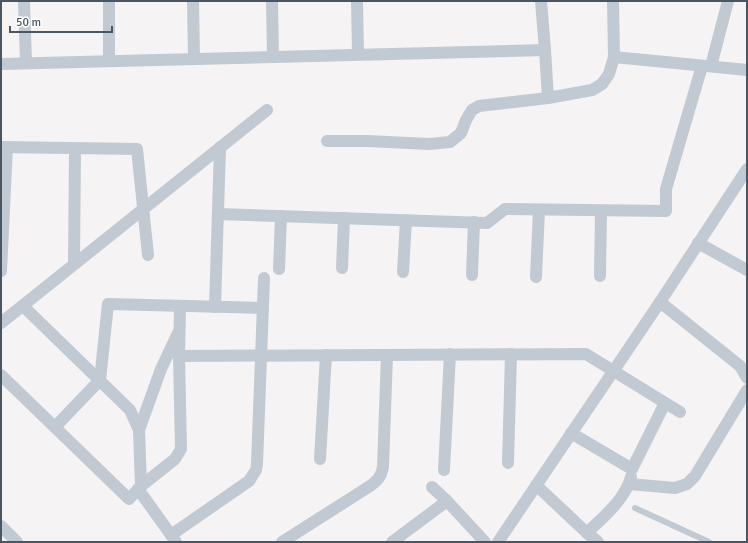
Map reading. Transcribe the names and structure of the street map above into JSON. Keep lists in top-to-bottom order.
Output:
{
  "scale_bar": "50 m"
}
